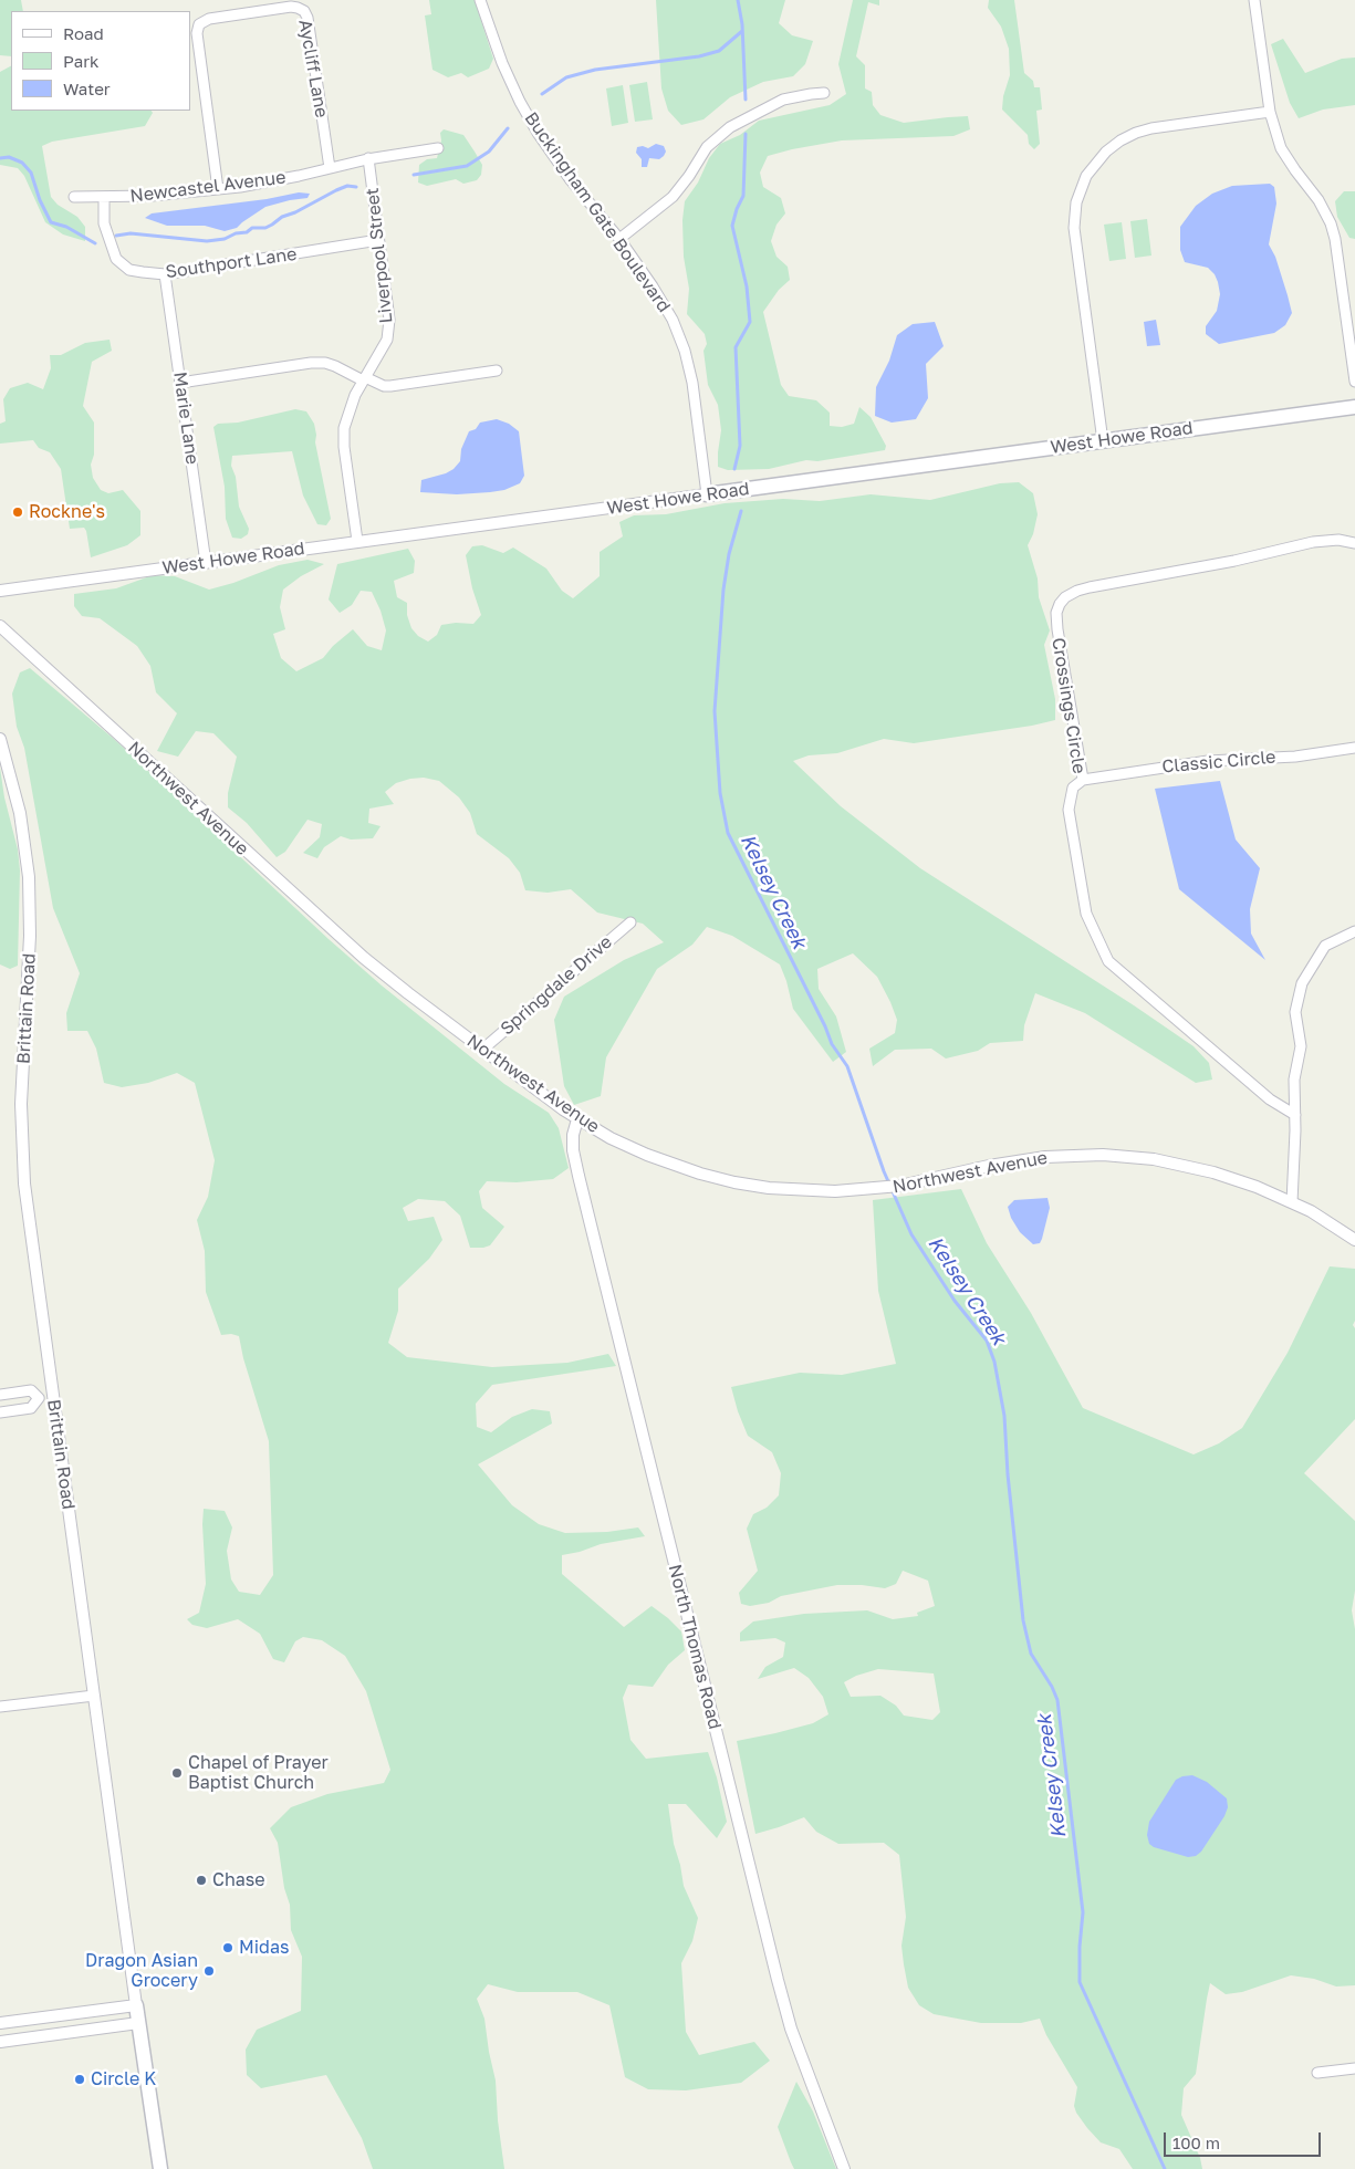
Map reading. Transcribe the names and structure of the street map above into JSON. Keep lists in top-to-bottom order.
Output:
{
  "streets": {
    "main road": ["West Howe Road", "Brittain Road"],
    "street": [
      "Aycliff Lane",
      "Newcastel Avenue",
      "Buckingham Gate Boulevard",
      "Liverpool Street",
      "Southport Lane",
      "Marie Lane",
      "Crossings Circle",
      "Classic Circle",
      "Northwest Avenue",
      "Springdale Drive",
      "North Thomas Road"
    ]
  },
  "crossings": [
    ["Aycliff Lane", "Newcastel Avenue"],
    ["Newcastel Avenue", "Liverpool Street"],
    ["Newcastel Avenue", "Southport Lane"],
    ["Buckingham Gate Boulevard", "West Howe Road"],
    ["Liverpool Street", "Southport Lane"],
    ["Liverpool Street", "West Howe Road"],
    ["Southport Lane", "Marie Lane"],
    ["Marie Lane", "West Howe Road"],
    ["Crossings Circle", "Classic Circle"],
    ["Northwest Avenue", "Springdale Drive"],
    ["Northwest Avenue", "North Thomas Road"]
  ],
  "water": ["Kelsey Creek"],
  "places": [
    "Rockne's",
    "Chapel of Prayer Baptist Church",
    "Chase",
    "Midas",
    "Dragon Asian Grocery",
    "Circle K"
  ],
  "legend": ["Road", "Park", "Water"],
  "scale_bar": "100 m"
}
